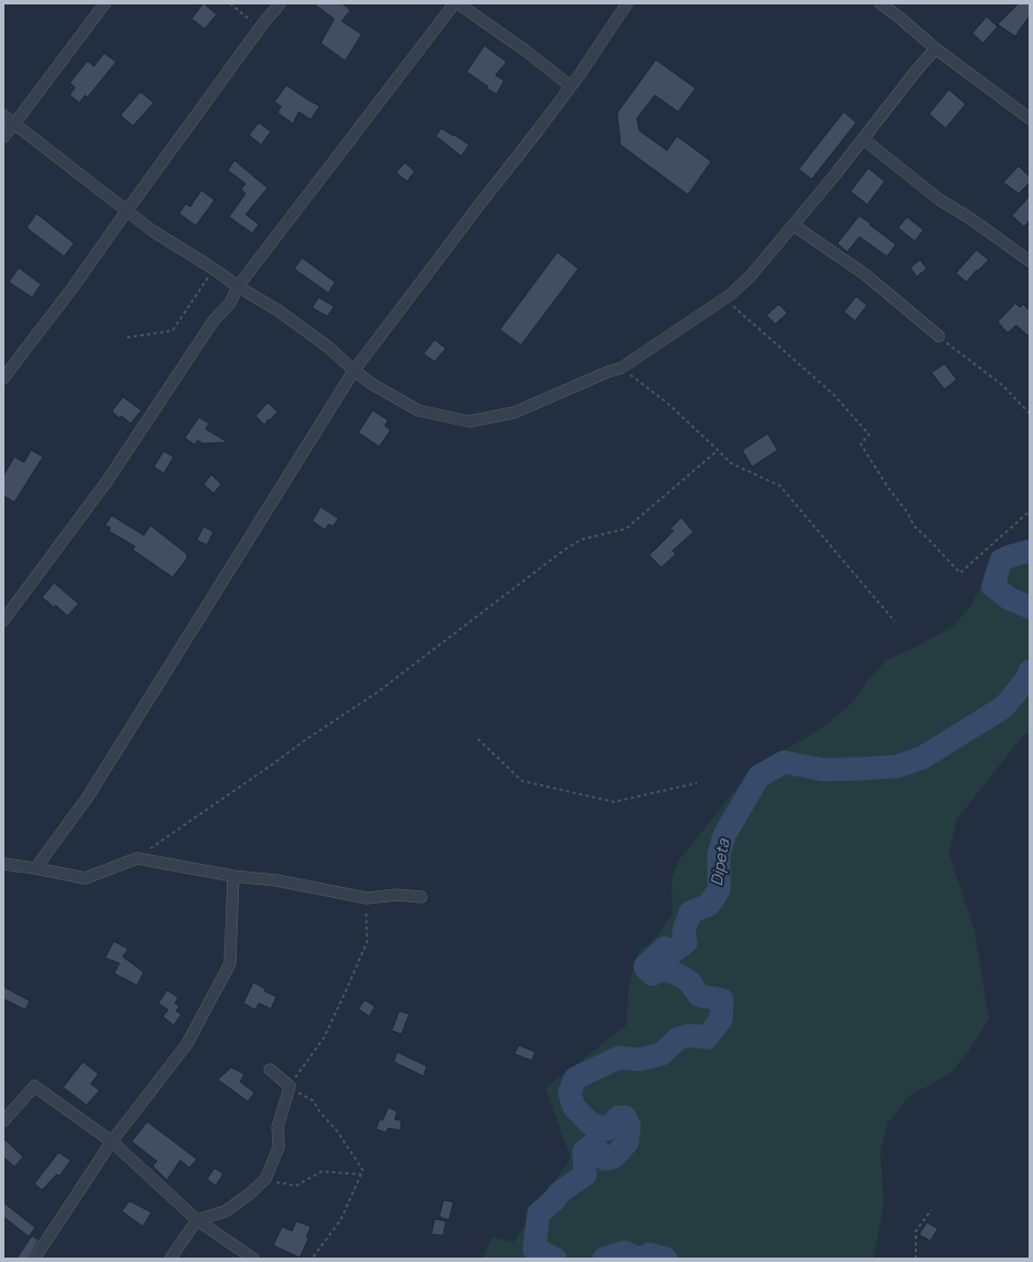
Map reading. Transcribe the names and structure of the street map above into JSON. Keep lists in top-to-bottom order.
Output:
{
  "water": ["Dipeta"]
}
